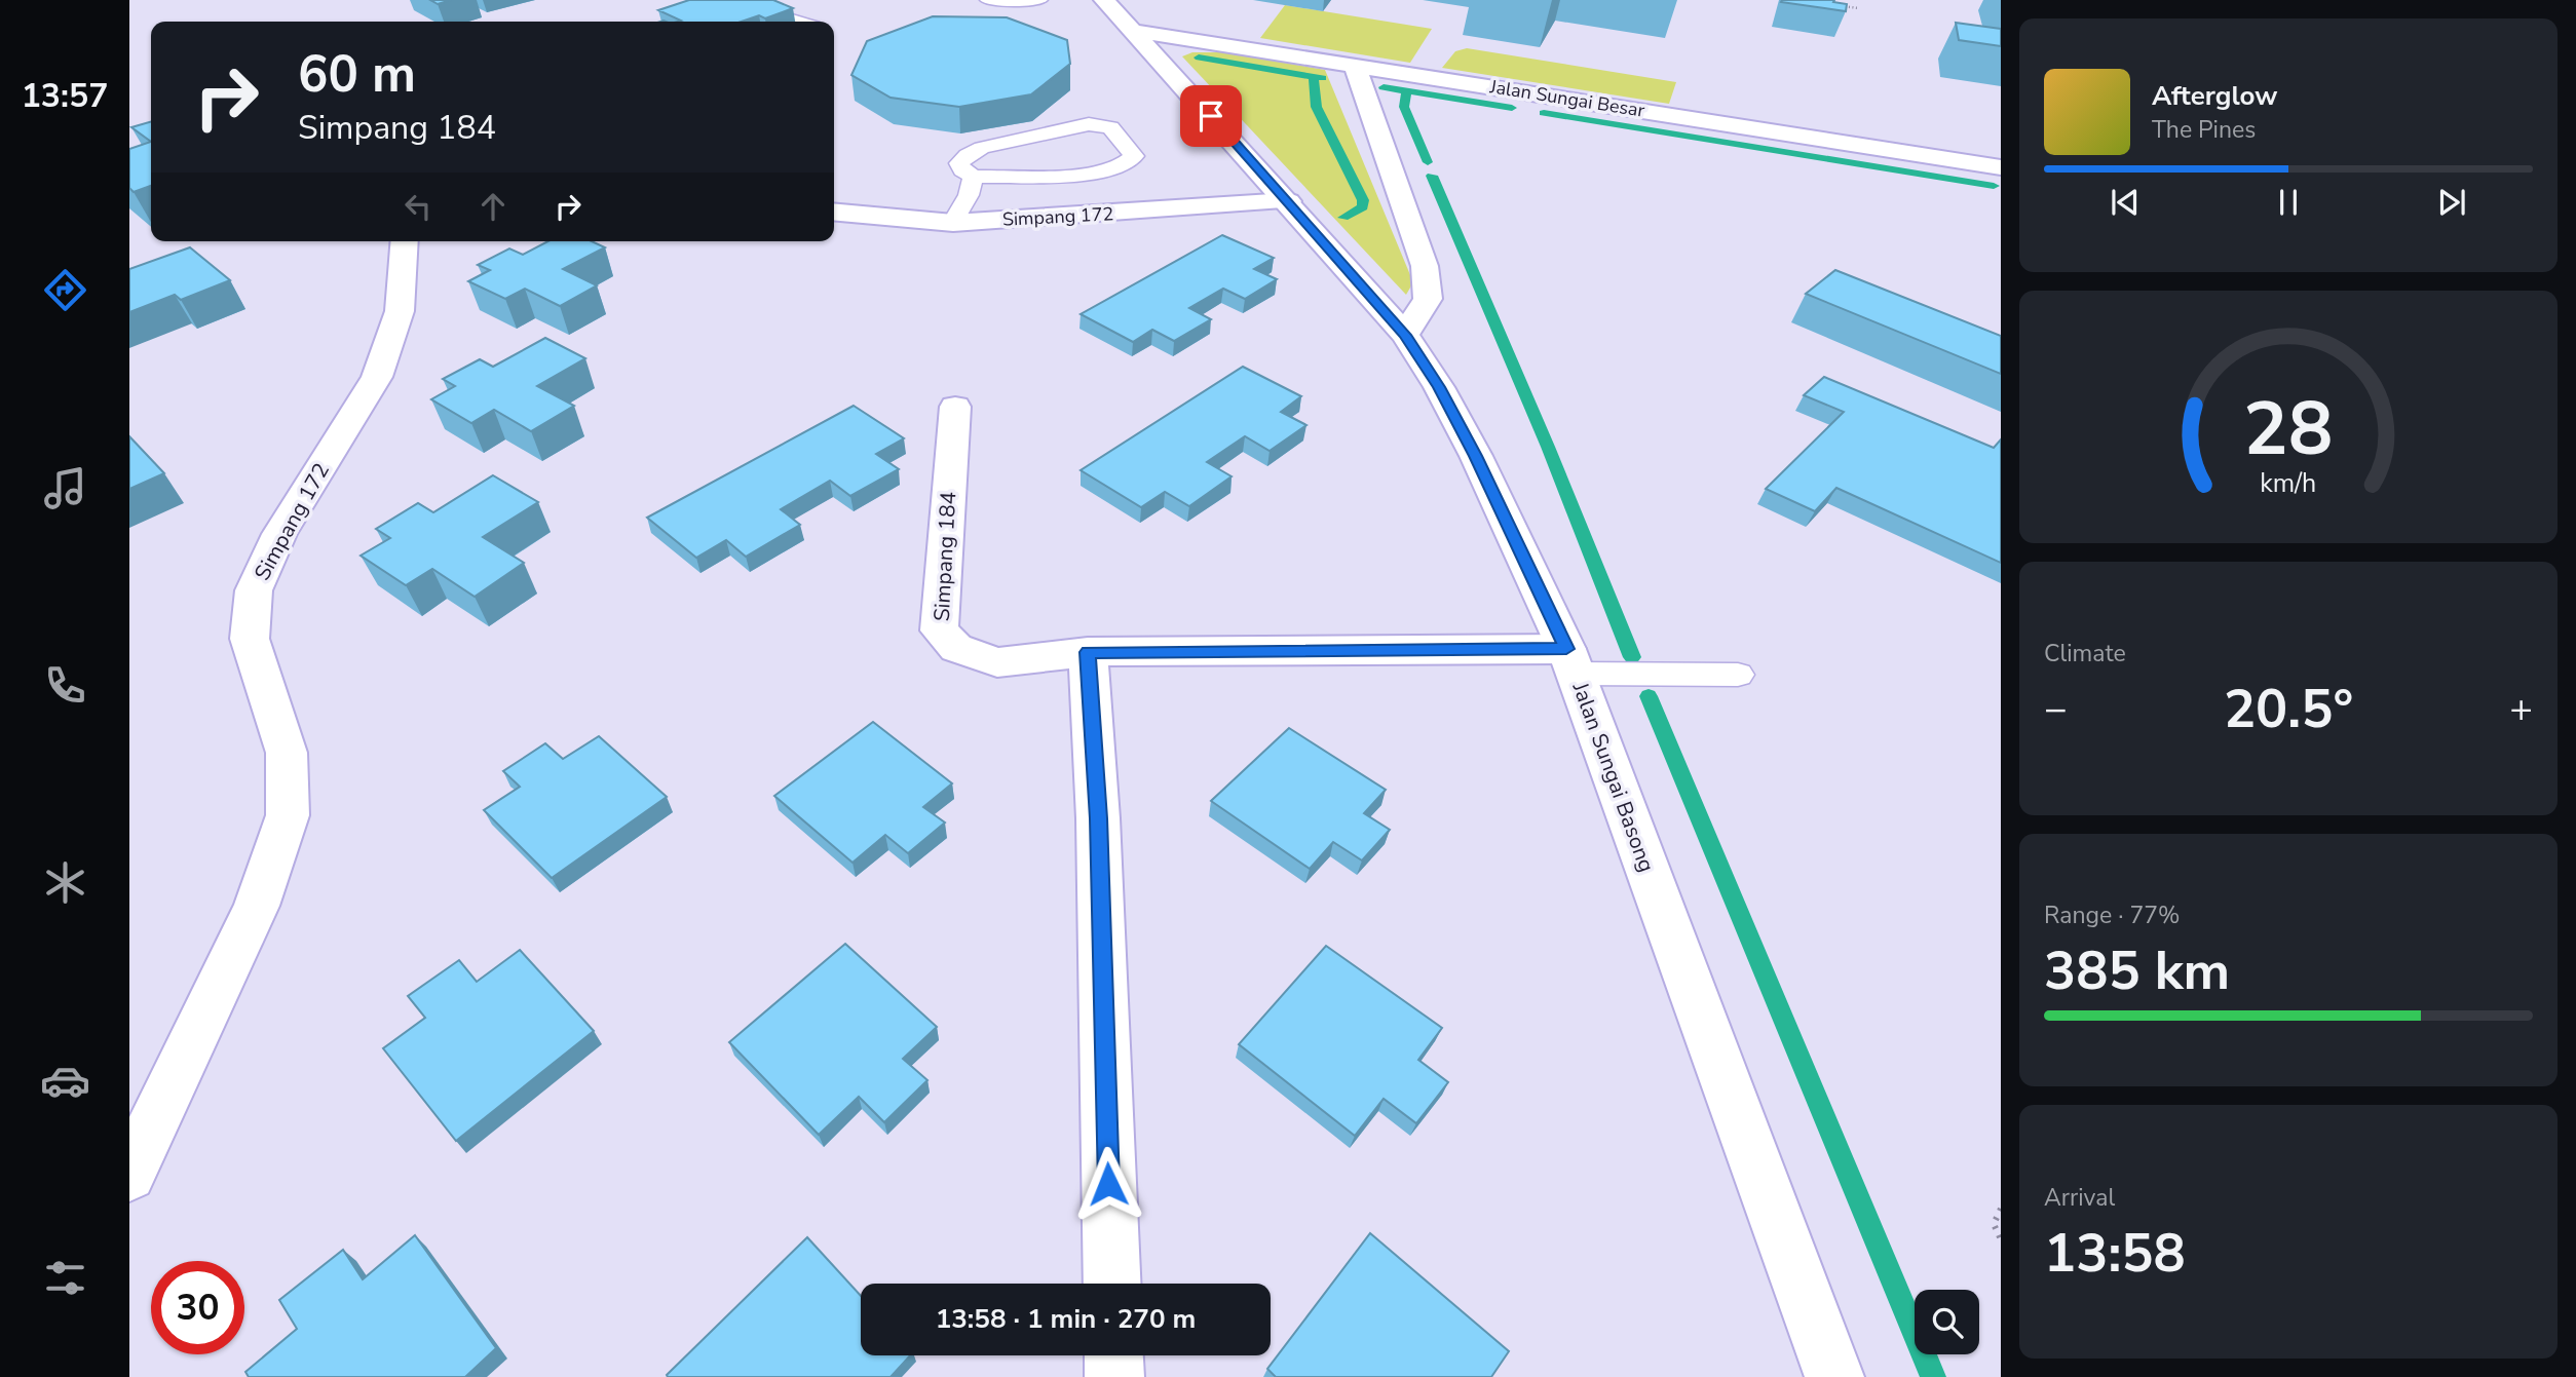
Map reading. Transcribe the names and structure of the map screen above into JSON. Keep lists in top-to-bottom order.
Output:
{
  "streets": {
    "street": [
      "Jalan Sungai Besar",
      "Simpang 172",
      "Simpang 184",
      "Jalan Sungai Basong"
    ]
  },
  "crossings": [
    ["Jalan Sungai Besar", "Jalan Sungai Basong"],
    ["Simpang 172", "Jalan Sungai Basong"],
    ["Simpang 184", "Jalan Sungai Basong"]
  ],
  "page": {
    "tabs": "13:57",
    "turn": ["60 m", "Simpang 184"],
    "song": ["Afterglow", "The Pines"],
    "tile": [
      "Climate",
      ["Range · 77%", "385 km"],
      ["Arrival", "13:58"]
    ],
    "heat": ["−", "20.5°", "+"],
    "limit": "30",
    "trip": "13:58 · 1 min · 270 m",
    "gauge": ["28", "km/h"]
  }
}
